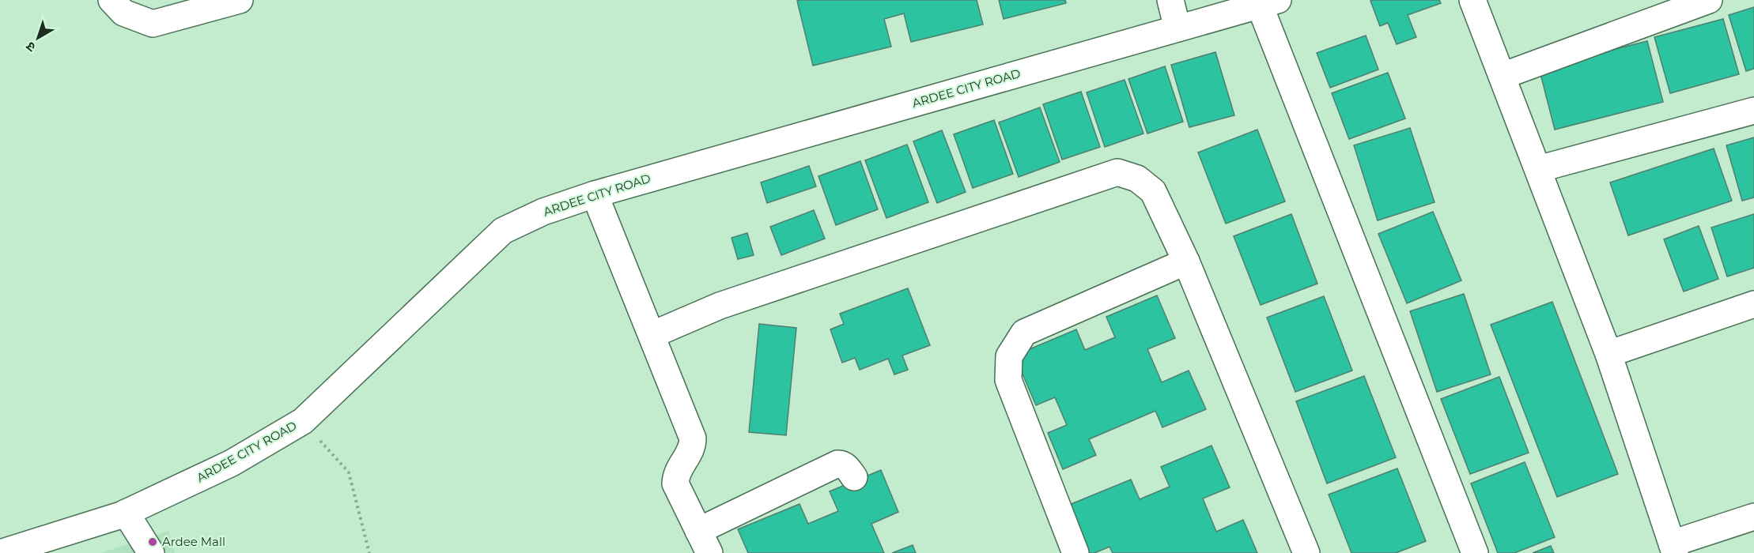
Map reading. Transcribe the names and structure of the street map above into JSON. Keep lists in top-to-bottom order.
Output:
{
  "streets": {
    "street": ["ARDEE CITY ROAD"]
  },
  "places": ["Ardee Mall"],
  "north": "bottom left"
}
